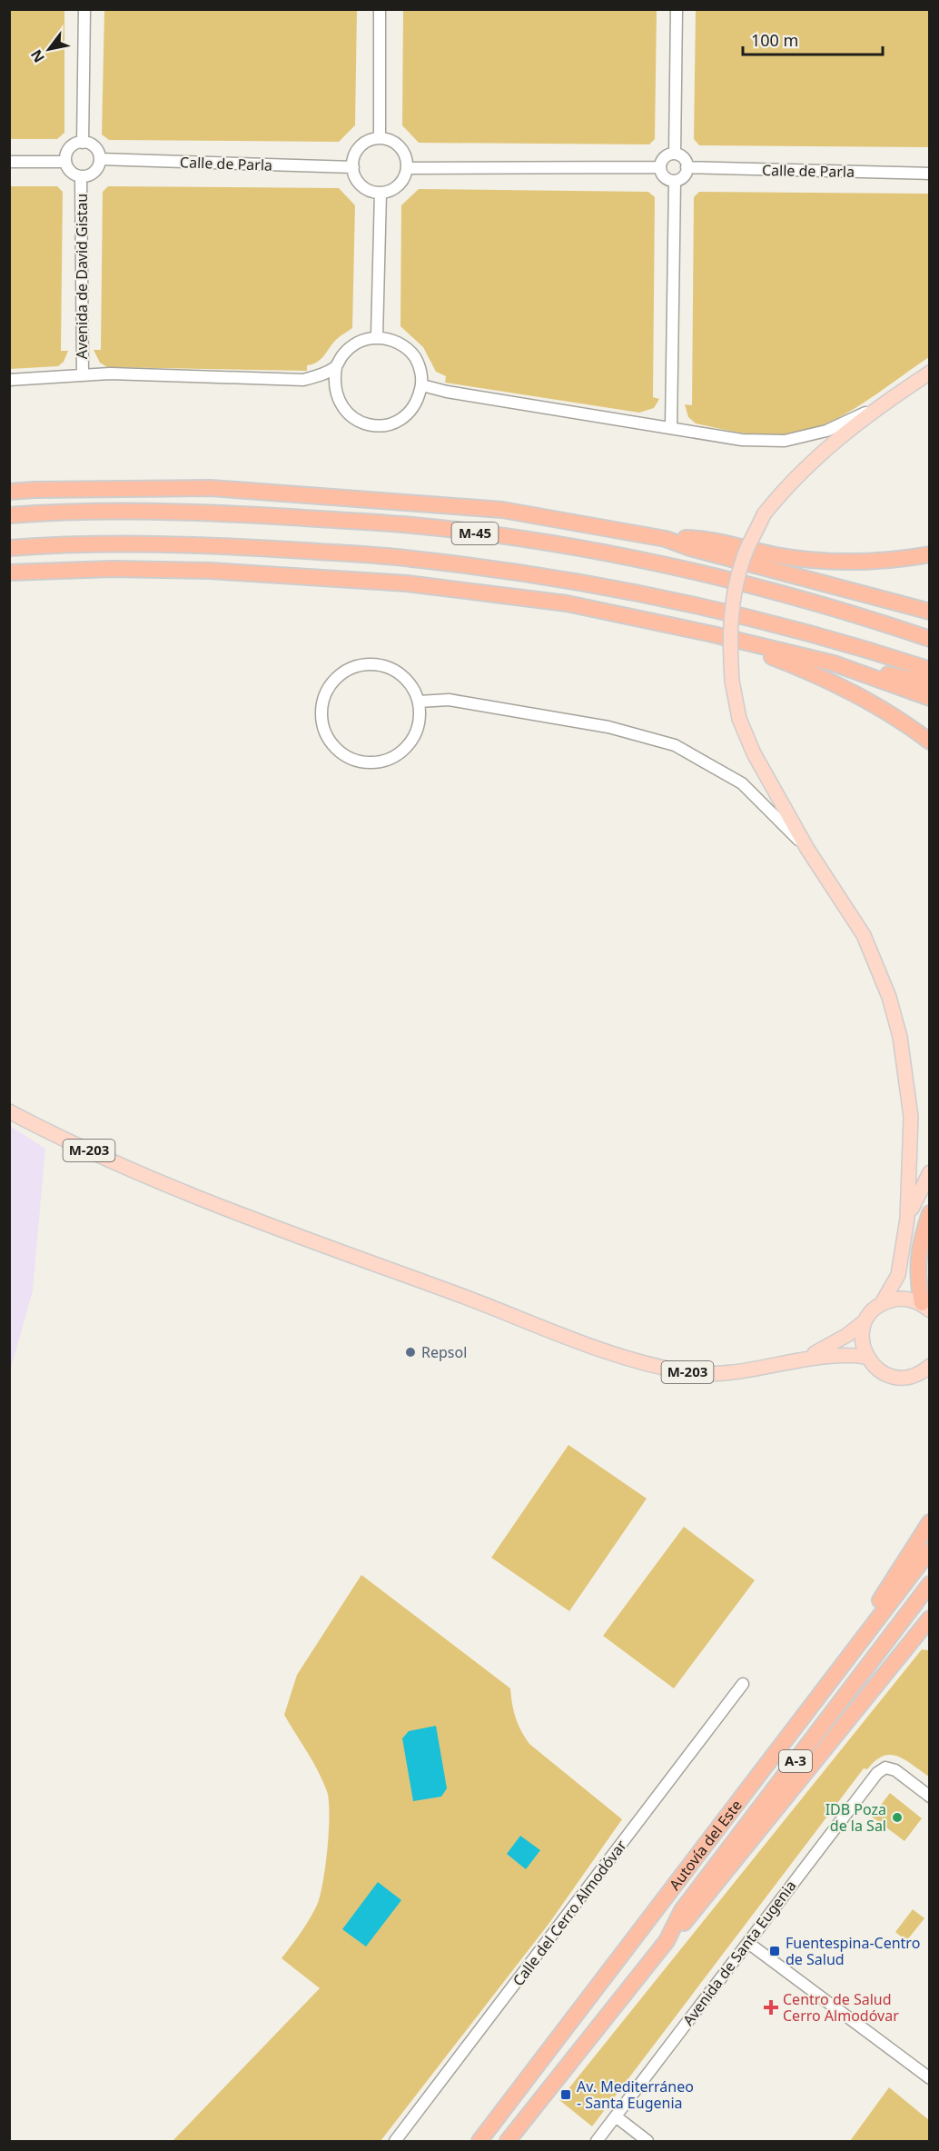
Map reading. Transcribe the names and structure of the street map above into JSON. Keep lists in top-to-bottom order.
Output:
{
  "streets": {
    "highway": ["M-45", "A-3", "Autovía del Este"],
    "main road": ["M-203"],
    "street": [
      "Calle de Parla",
      "Avenida de David Gistau",
      "Calle del Cerro Almodóvar",
      "Avenida de Santa Eugenia"
    ]
  },
  "crossings": [
    ["Calle de Parla", "Avenida de David Gistau"]
  ],
  "places": {
    "other": ["Repsol", "IDB Poza de la Sal"],
    "transit": ["Fuentespina-Centro de Salud", "Av. Mediterráneo - Santa Eugenia"],
    "health": ["Centro de Salud Cerro Almodóvar"]
  },
  "scale_bar": "100 m",
  "north": "bottom left"
}
